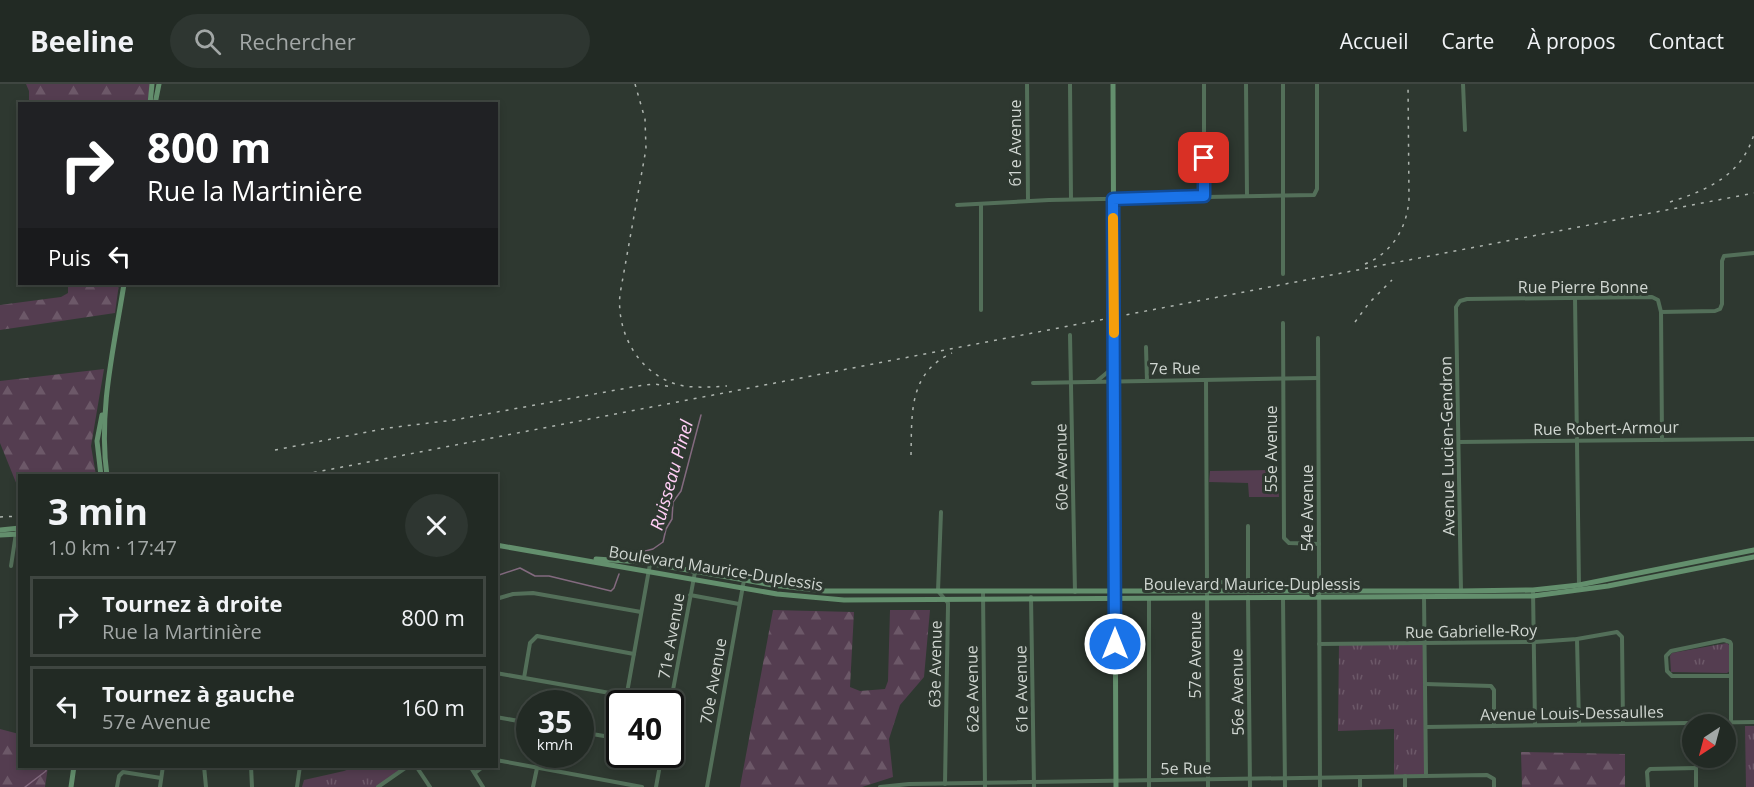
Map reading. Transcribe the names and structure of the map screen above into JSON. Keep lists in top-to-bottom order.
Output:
{
  "streets": {
    "street": [
      "61e Avenue",
      "Rue Pierre Bonne",
      "7e Rue",
      "Rue Robert-Armour",
      "Avenue Lucien-Gendron",
      "55e Avenue",
      "60e Avenue",
      "54e Avenue",
      "Boulevard Maurice-Duplessis",
      "Rue Gabrielle-Roy",
      "71e Avenue",
      "57e Avenue",
      "63e Avenue",
      "70e Avenue",
      "62e Avenue",
      "56e Avenue",
      "Avenue Louis-Dessaulles",
      "5e Rue"
    ]
  },
  "crossings": [
    ["61e Avenue", "Boulevard Maurice-Duplessis"],
    ["61e Avenue", "5e Rue"],
    ["Rue Pierre Bonne", "Avenue Lucien-Gendron"],
    ["7e Rue", "55e Avenue"],
    ["7e Rue", "60e Avenue"],
    ["7e Rue", "54e Avenue"],
    ["7e Rue", "57e Avenue"],
    ["Rue Robert-Armour", "Avenue Lucien-Gendron"],
    ["Avenue Lucien-Gendron", "Boulevard Maurice-Duplessis"],
    ["55e Avenue", "54e Avenue"],
    ["60e Avenue", "Boulevard Maurice-Duplessis"],
    ["54e Avenue", "Boulevard Maurice-Duplessis"],
    ["54e Avenue", "Rue Gabrielle-Roy"],
    ["54e Avenue", "5e Rue"],
    ["Boulevard Maurice-Duplessis", "71e Avenue"],
    ["Boulevard Maurice-Duplessis", "57e Avenue"],
    ["Boulevard Maurice-Duplessis", "63e Avenue"],
    ["Boulevard Maurice-Duplessis", "70e Avenue"],
    ["Boulevard Maurice-Duplessis", "62e Avenue"],
    ["Boulevard Maurice-Duplessis", "56e Avenue"],
    ["Rue Gabrielle-Roy", "Avenue Louis-Dessaulles"],
    ["57e Avenue", "5e Rue"],
    ["63e Avenue", "5e Rue"],
    ["62e Avenue", "5e Rue"],
    ["56e Avenue", "5e Rue"]
  ],
  "water": ["Ruisseau Pinel"],
  "north": "bottom left",
  "page": {
    "header": "Beeline",
    "search": "Rechercher",
    "nav": [
      "Accueil",
      "Carte",
      "À propos",
      "Contact"
    ],
    "turn": ["800 m", "Rue la Martinière"],
    "then": "Puis",
    "heading": ["3 min", "1.0 km · 17:47"],
    "list": [
      {
        "name": "Tournez à droite",
        "note": "Rue la Martinière",
        "value": "800 m"
      },
      {
        "name": "Tournez à gauche",
        "note": "57e Avenue",
        "value": "160 m"
      }
    ],
    "speed": "35 km/h",
    "limit": "40"
  }
}
